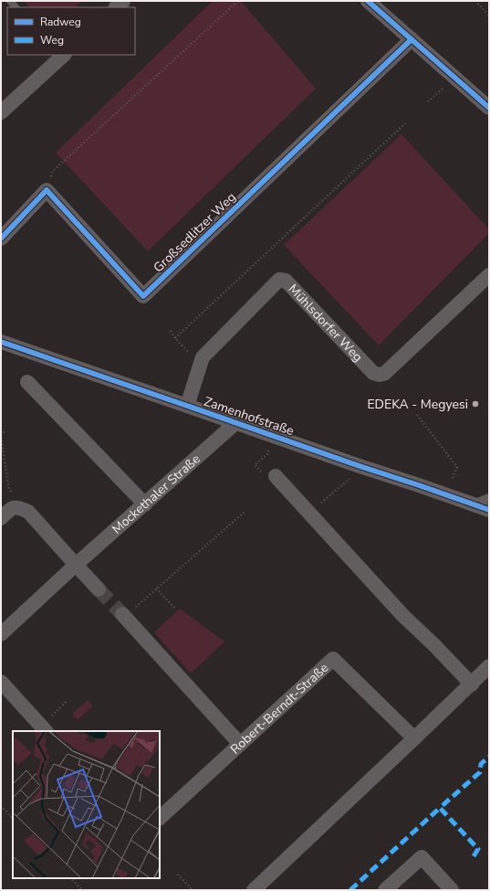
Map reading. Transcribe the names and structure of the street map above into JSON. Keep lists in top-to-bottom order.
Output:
{
  "streets": {
    "street": [
      "Großsedlitzer Weg",
      "Mühlsdorfer Weg",
      "Zamenhofstraße",
      "Mockethaler Straße",
      "Robert-Berndt-Straße"
    ]
  },
  "crossings": [
    ["Mühlsdorfer Weg", "Zamenhofstraße"],
    ["Zamenhofstraße", "Mockethaler Straße"]
  ],
  "places": ["EDEKA - Megyesi"],
  "legend": ["Radweg", "Weg"]
}
